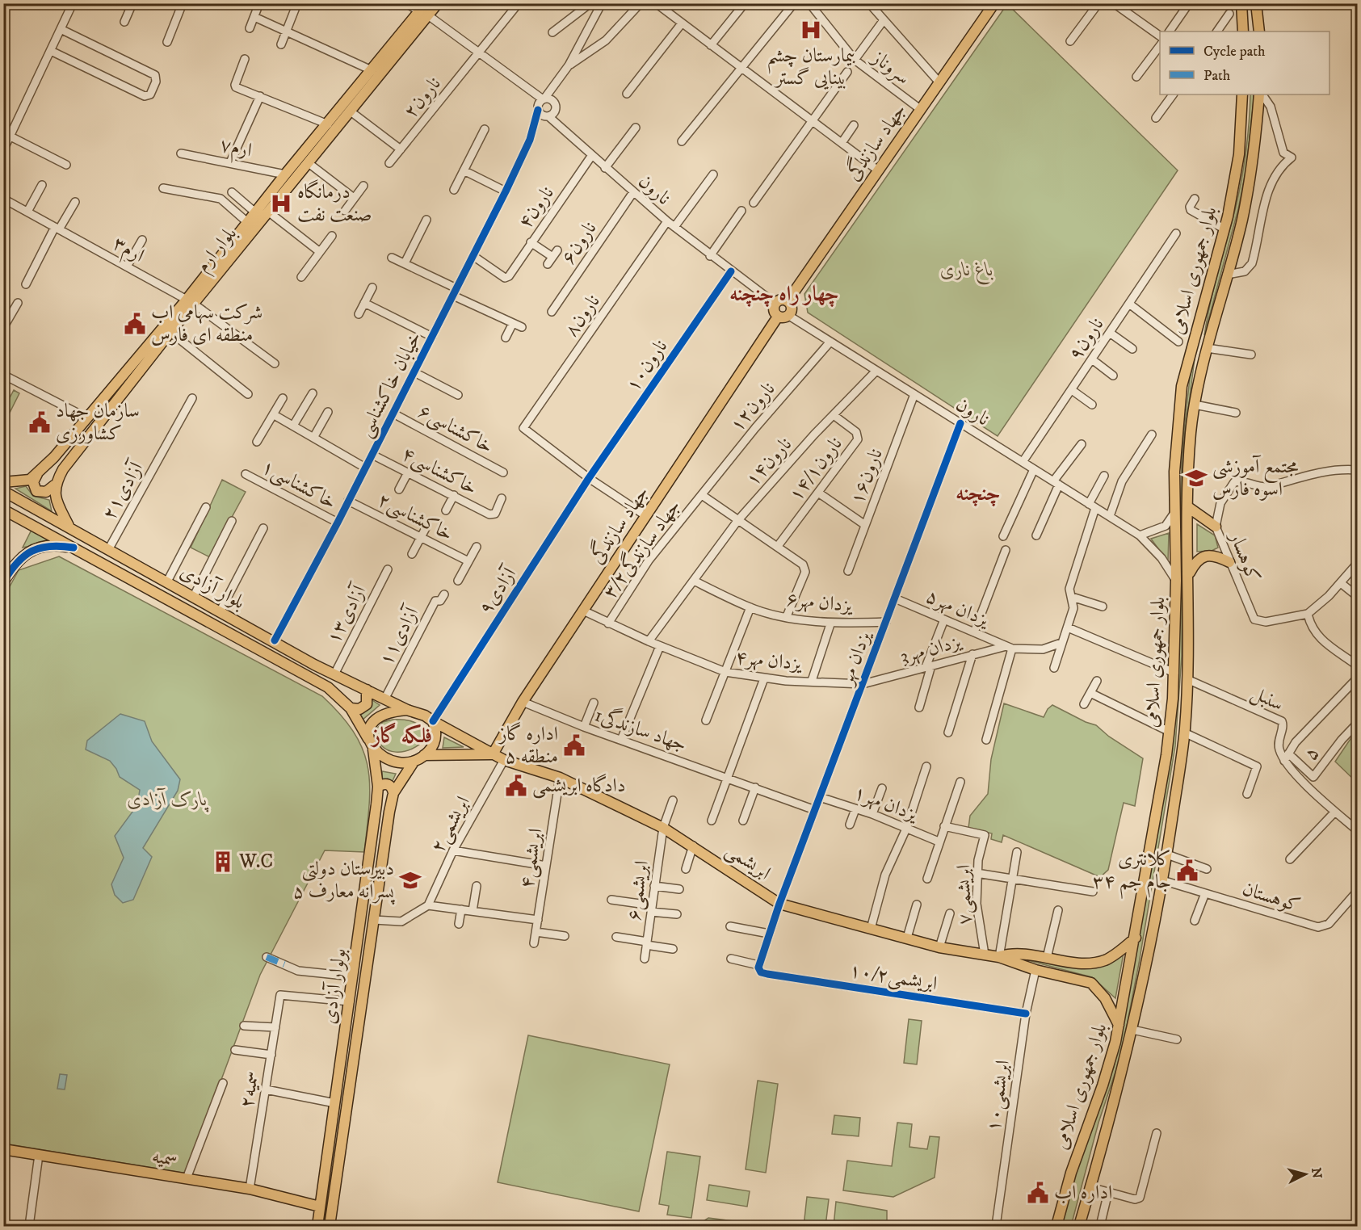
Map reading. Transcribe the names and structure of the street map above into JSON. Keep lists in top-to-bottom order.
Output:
{
  "streets": {
    "main road": [
      "جهاد سازندگی",
      "بلوار ارم",
      "بلوار جمهوری اسلامی",
      "بلوار آزادی",
      "ابریشمی",
      "بولوار آزادی",
      "سمیه"
    ],
    "street": [
      "سروناز",
      "نارون۲",
      "ارم۷",
      "نارون",
      "نارون۴",
      "نارون۶",
      "ارم۳",
      "نارون۸",
      "نارون۹",
      "نارون۱۰",
      "خیابان خاکشناسی",
      "نارون۱۲",
      "خاکشناسی۶",
      "نارون۱۴",
      "۱۴/۱نارون",
      "خاکشناسی۴",
      "نارون۱۶",
      "خاکشناسی۱",
      "آزادی۲۱",
      "خاکشناسی۲",
      "۳/۲جهاد سازندگی",
      "کوهسار",
      "آزادی۹",
      "یزدان مهر۶",
      "یزدان مهر۵",
      "آزادی۱۳",
      "آزادی۱۱",
      "3یزدان مهر",
      "یزدان مهر",
      "یزدان مهر۴",
      "سنبل",
      "1جهاد سازندگی",
      "۵",
      "یزدان مهر۱",
      "ابریشمی۲",
      "ابریشمی۴",
      "ابریشمی۶",
      "ابریشمی۷",
      "کوهستان",
      "۱۰/۲ابریشمی",
      "۲سمیه",
      "ابریشمی۱۰"
    ]
  },
  "crossings": [
    ["سروناز", "جهاد سازندگی"],
    ["جهاد سازندگی", "نارون"],
    ["جهاد سازندگی", "یزدان مهر۴"],
    ["جهاد سازندگی", "1جهاد سازندگی"],
    ["جهاد سازندگی", "ابریشمی"],
    ["ارم۷", "بلوار ارم"],
    ["نارون", "نارون۴"],
    ["نارون", "نارون۶"],
    ["نارون", "بلوار جمهوری اسلامی"],
    ["نارون", "نارون۸"],
    ["نارون", "نارون۹"],
    ["نارون", "نارون۱۰"],
    ["نارون", "خیابان خاکشناسی"],
    ["نارون", "نارون۱۲"],
    ["نارون", "نارون۱۴"],
    ["نارون", "نارون۱۶"],
    ["نارون", "یزدان مهر"],
    ["نارون۴", "خیابان خاکشناسی"],
    ["ارم۳", "بلوار ارم"],
    ["بلوار جمهوری اسلامی", "سنبل"],
    ["بلوار جمهوری اسلامی", "کوهستان"],
    ["نارون۸", "نارون۱۰"],
    ["نارون۸", "آزادی۹"],
    ["نارون۱۰", "آزادی۹"],
    ["خیابان خاکشناسی", "خاکشناسی۶"],
    ["خیابان خاکشناسی", "خاکشناسی۴"],
    ["خیابان خاکشناسی", "خاکشناسی۱"],
    ["خیابان خاکشناسی", "خاکشناسی۲"],
    ["خیابان خاکشناسی", "بلوار آزادی"],
    ["نارون۱۲", "۳/۲جهاد سازندگی"],
    ["نارون۱۴", "۱۴/۱نارون"],
    ["نارون۱۴", "یزدان مهر۶"],
    ["نارون۱۴", "یزدان مهر۴"],
    ["آزادی۲۱", "بلوار آزادی"],
    ["۳/۲جهاد سازندگی", "یزدان مهر۴"],
    ["بلوار آزادی", "آزادی۹"],
    ["بلوار آزادی", "آزادی۱۳"],
    ["بلوار آزادی", "آزادی۱۱"],
    ["بلوار آزادی", "ابریشمی"],
    ["بلوار آزادی", "بولوار آزادی"],
    ["آزادی۹", "ابریشمی"],
    ["آزادی۹", "بولوار آزادی"],
    ["یزدان مهر۶", "یزدان مهر"],
    ["یزدان مهر۵", "3یزدان مهر"],
    ["یزدان مهر۵", "یزدان مهر"],
    ["3یزدان مهر", "یزدان مهر"],
    ["3یزدان مهر", "یزدان مهر۴"],
    ["یزدان مهر", "یزدان مهر۴"],
    ["یزدان مهر", "1جهاد سازندگی"],
    ["یزدان مهر", "یزدان مهر۱"],
    ["یزدان مهر", "ابریشمی"],
    ["یزدان مهر", "۱۰/۲ابریشمی"],
    ["سنبل", "۵"],
    ["ابریشمی۲", "ابریشمی"],
    ["ابریشمی۴", "ابریشمی"],
    ["ابریشمی", "ابریشمی۶"],
    ["ابریشمی", "ابریشمی۷"],
    ["ابریشمی", "بولوار آزادی"],
    ["۱۰/۲ابریشمی", "ابریشمی۱۰"],
    ["بولوار آزادی", "۲سمیه"],
    ["بولوار آزادی", "سمیه"],
    ["۲سمیه", "سمیه"]
  ],
  "districts": ["چهار راه چنچنه", "چنچنه", "فلکه گاز"],
  "parks": ["باغ ناری", "پارک آزادی"],
  "places": {
    "hospital": ["بیمارستان چشم بینایی گستر", "درمانگاه صنعت نفت"],
    "public building": [
      "شرکت سهامی اب منطقه ای فارس",
      "سازمان جهاد کشاورزی",
      "اداره گاز منطقه ۵",
      "دادگاه ابریشمی",
      "کلانتری ۳۴ جام جم",
      "اداره اب"
    ],
    "school or university": ["مجتمع آموزشی اسوه فارس", "دبیرستان دولتی پسرانه معارف ۵"],
    "building": ["W.C"]
  },
  "legend": ["Cycle path", "Path"],
  "north": "right"
}
